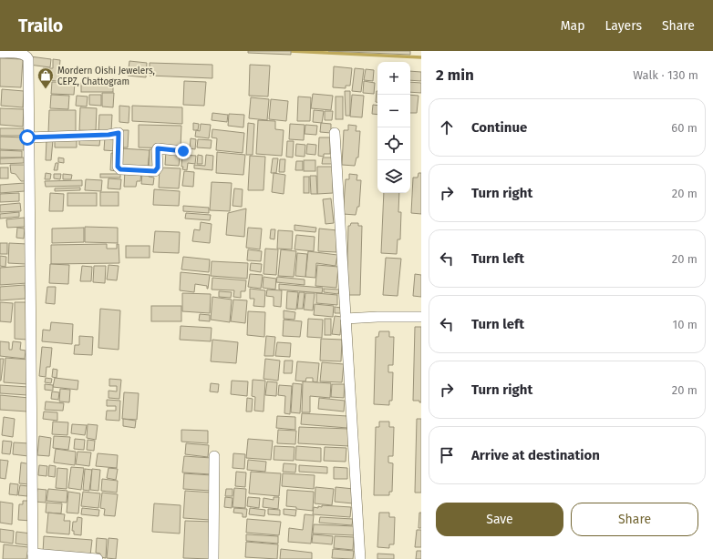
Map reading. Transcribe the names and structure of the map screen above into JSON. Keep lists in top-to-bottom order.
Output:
{
  "places": {
    "shop": ["Mordern Oishi Jewelers, CEPZ, Chattogram"]
  },
  "page": {
    "header": "Trailo",
    "nav": ["Map", "Layers", "Share"],
    "heading": ["2 min", "Walk · 130 m"],
    "map_buttons": ["+", "−"],
    "list": [
      ["Continue", "60 m"],
      ["Turn right", "20 m"],
      ["Turn left", "20 m"],
      ["Turn left", "10 m"],
      ["Turn right", "20 m"],
      "Arrive at destination"
    ],
    "buttons": ["Save", "Share"]
  }
}
